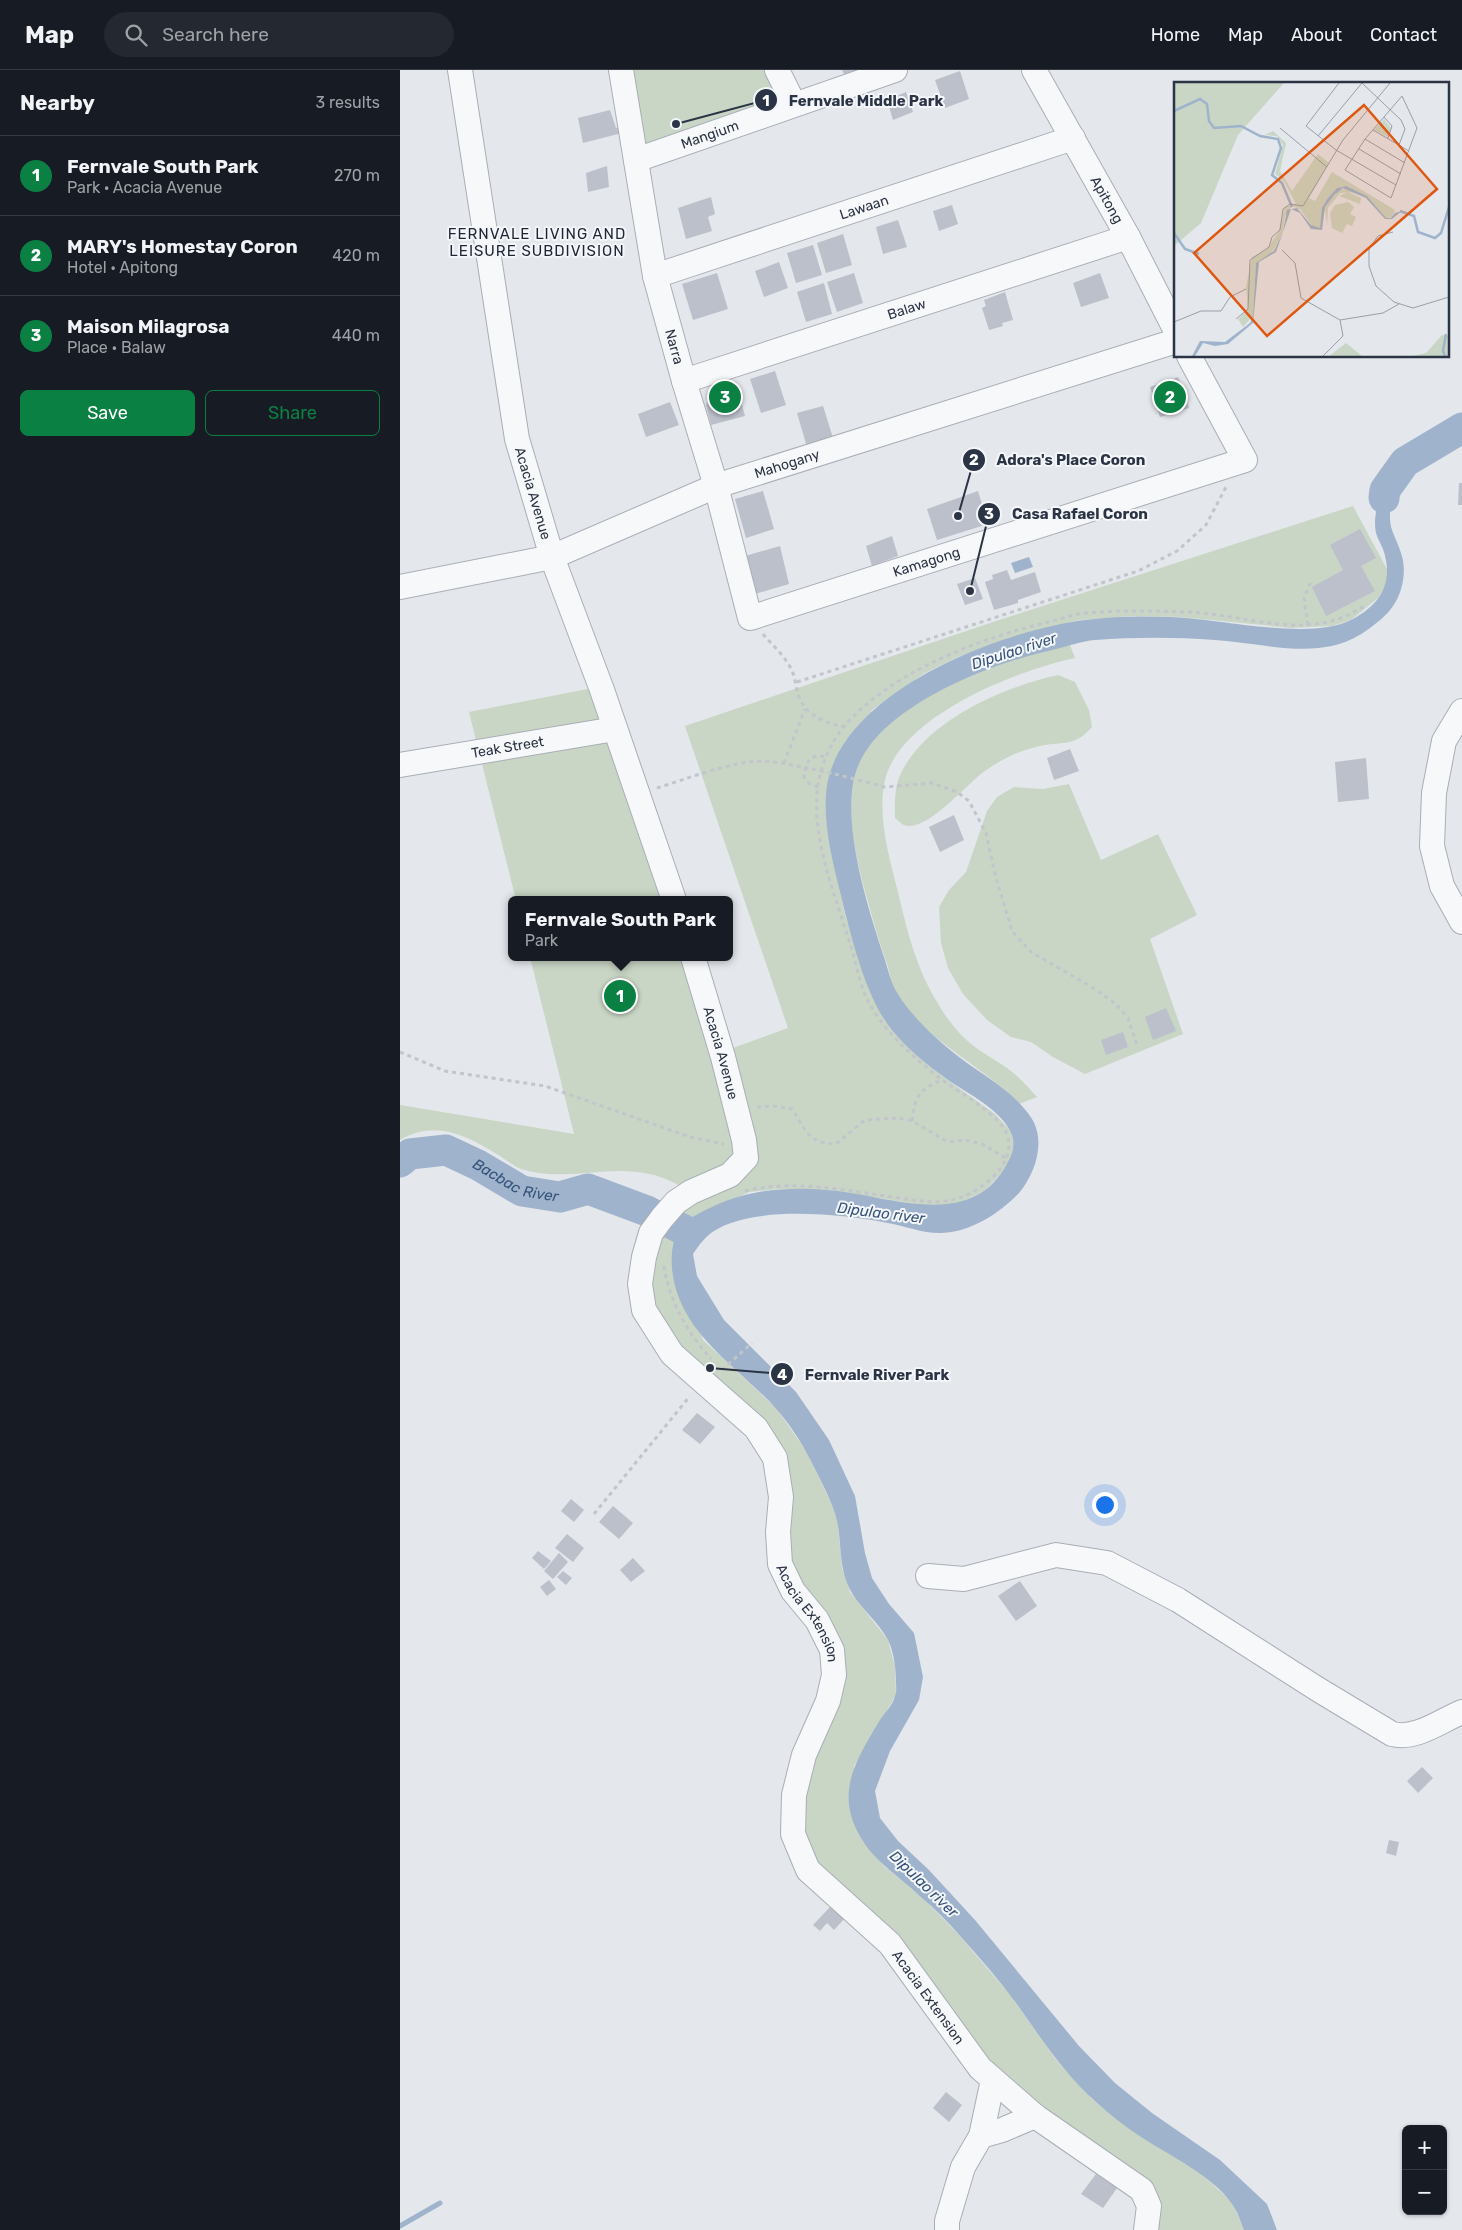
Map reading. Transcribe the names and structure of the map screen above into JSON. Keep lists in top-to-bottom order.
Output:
{
  "streets": {
    "street": [
      "Mangium",
      "Apitong",
      "Lawaan",
      "Balaw",
      "Narra",
      "Mahogany",
      "Acacia Avenue",
      "Kamagong",
      "Teak Street",
      "Acacia Extension"
    ]
  },
  "crossings": [
    ["Mangium", "Narra"],
    ["Apitong", "Lawaan"],
    ["Apitong", "Balaw"],
    ["Lawaan", "Narra"],
    ["Balaw", "Narra"],
    ["Narra", "Mahogany"],
    ["Narra", "Kamagong"],
    ["Mahogany", "Acacia Avenue"],
    ["Acacia Avenue", "Teak Street"],
    ["Acacia Avenue", "Acacia Extension"]
  ],
  "districts": ["FERNVALE LIVING AND LEISURE SUBDIVISION"],
  "water": ["Dipulao river", "Bacbac River"],
  "places": [
    "Fernvale Middle Park",
    "Adora's Place Coron",
    "Casa Rafael Coron",
    "Fernvale River Park"
  ],
  "page": {
    "header": "Map",
    "search": "Search here",
    "nav": [
      "Home",
      "Map",
      "About",
      "Contact"
    ],
    "heading": ["Nearby", "3 results"],
    "list": [
      {
        "mark": "1",
        "name": "Fernvale South Park",
        "note": "Park · Acacia Avenue",
        "value": "270 m"
      },
      {
        "mark": "2",
        "name": "MARY's Homestay Coron",
        "note": "Hotel · Apitong",
        "value": "420 m"
      },
      {
        "mark": "3",
        "name": "Maison Milagrosa",
        "note": "Place · Balaw",
        "value": "440 m"
      }
    ],
    "buttons": ["Save", "Share"],
    "pins": ["2", "3", "1"],
    "popup": ["Fernvale South Park", "Park"],
    "map_buttons": ["+", "−"]
  }
}
